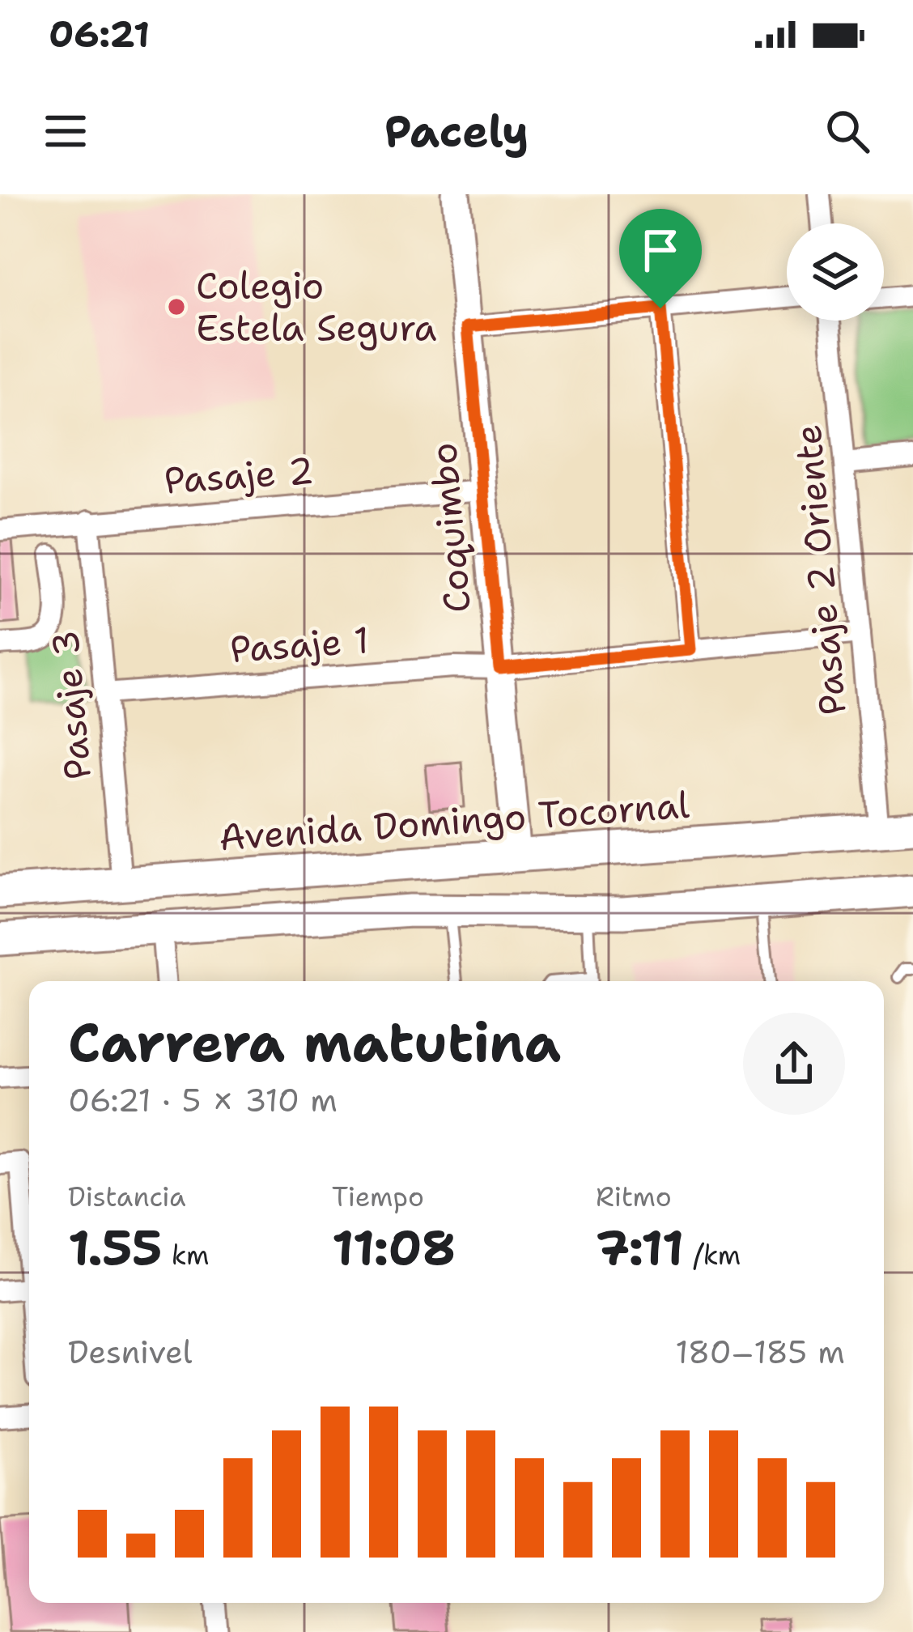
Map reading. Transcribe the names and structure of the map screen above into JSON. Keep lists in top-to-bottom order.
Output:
{
  "streets": {
    "main road": ["Avenida Domingo Tocornal"],
    "street": [
      "Pasaje 2",
      "Coquimbo",
      "Pasaje 2 Oriente",
      "Pasaje 1",
      "Pasaje 3"
    ]
  },
  "crossings": [
    ["Pasaje 2", "Coquimbo"],
    ["Pasaje 2", "Pasaje 3"],
    ["Coquimbo", "Pasaje 1"],
    ["Coquimbo", "Avenida Domingo Tocornal"],
    ["Pasaje 2 Oriente", "Pasaje 1"],
    ["Pasaje 2 Oriente", "Avenida Domingo Tocornal"],
    ["Pasaje 1", "Pasaje 3"],
    ["Pasaje 3", "Avenida Domingo Tocornal"]
  ],
  "places": ["Colegio Estela Segura"],
  "page": {
    "status": "06:21",
    "header": "Pacely",
    "heading": ["Carrera matutina", "06:21 · 5 × 310 m"],
    "stats": [
      ["Distancia", "1.55 km"],
      ["Tiempo", "11:08"],
      ["Ritmo", "7:11 /km"]
    ],
    "chart": ["Desnivel", "180–185 m"]
  }
}
